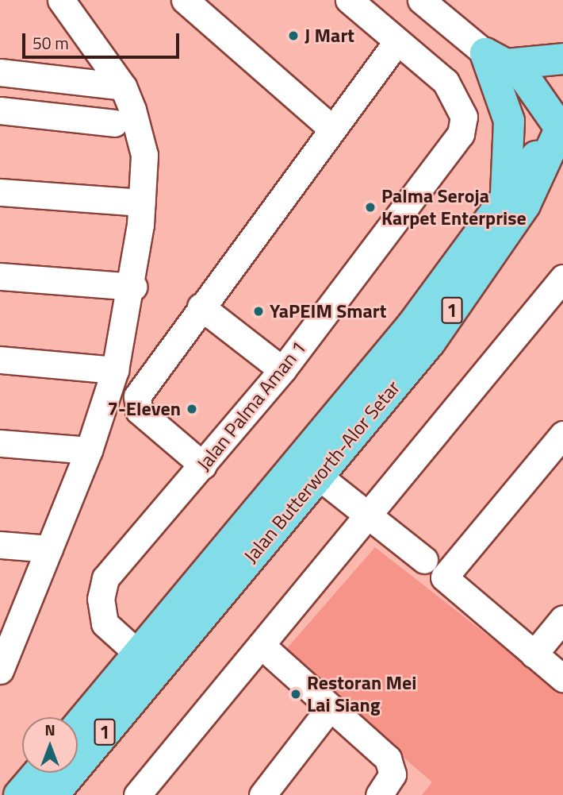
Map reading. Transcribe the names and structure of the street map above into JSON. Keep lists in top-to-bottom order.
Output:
{
  "streets": {
    "main road": ["1", "Jalan Butterworth-Alor Setar"],
    "street": ["Jalan Palma Aman 1"]
  },
  "crossings": [
    ["Jalan Palma Aman 1", "Jalan Butterworth-Alor Setar"]
  ],
  "places": [
    "J Mart",
    "Palma Seroja Karpet Enterprise",
    "YaPEIM Smart",
    "7-Eleven",
    "Restoran Mei Lai Siang"
  ],
  "scale_bar": "50 m",
  "north": "top"
}
